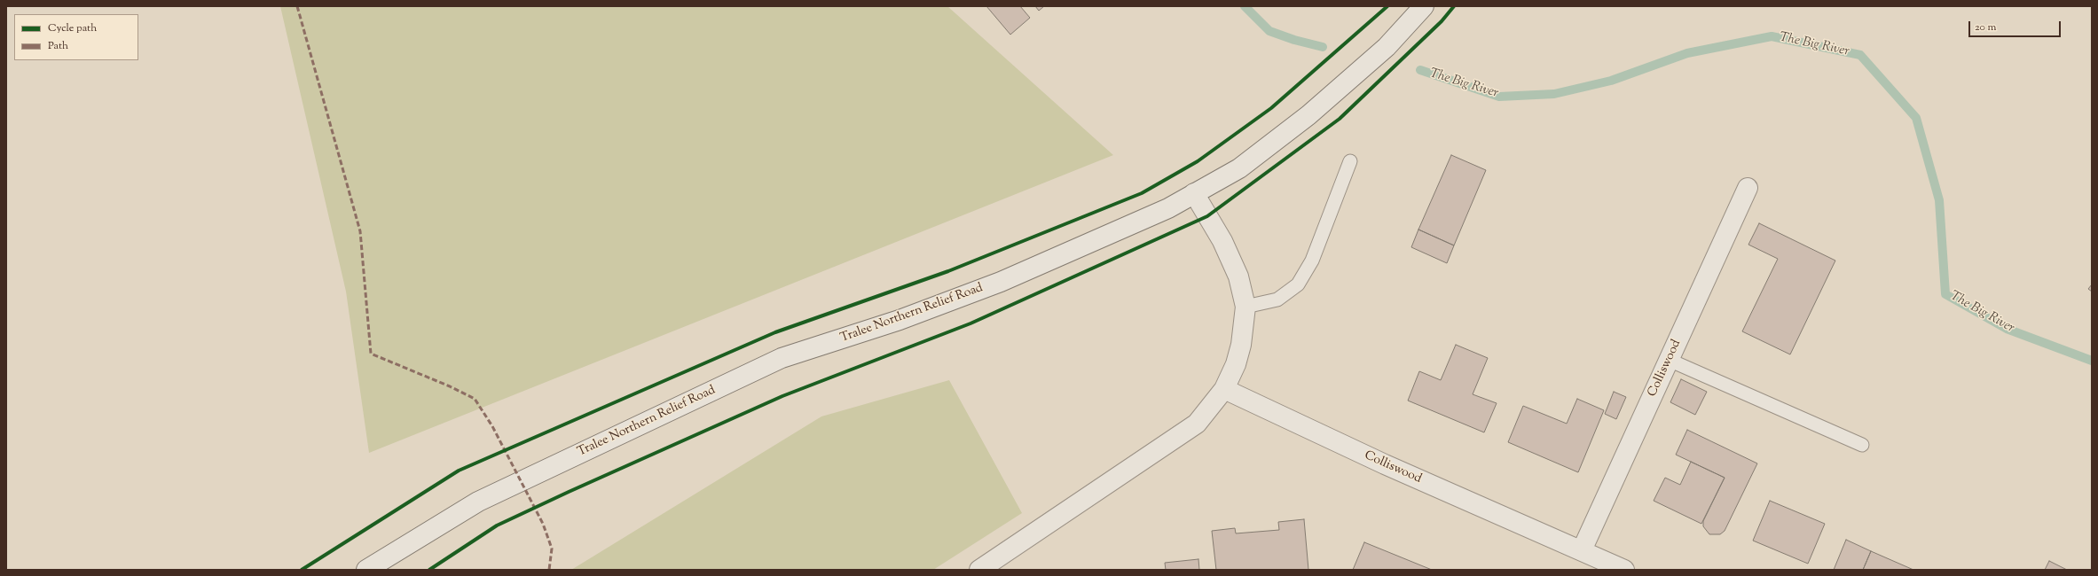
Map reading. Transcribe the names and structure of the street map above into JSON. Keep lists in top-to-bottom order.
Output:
{
  "streets": {
    "street": ["Tralee Northern Relief Road", "Colliswood"]
  },
  "water": ["The Big River"],
  "legend": ["Cycle path", "Path"],
  "scale_bar": "20 m"
}
